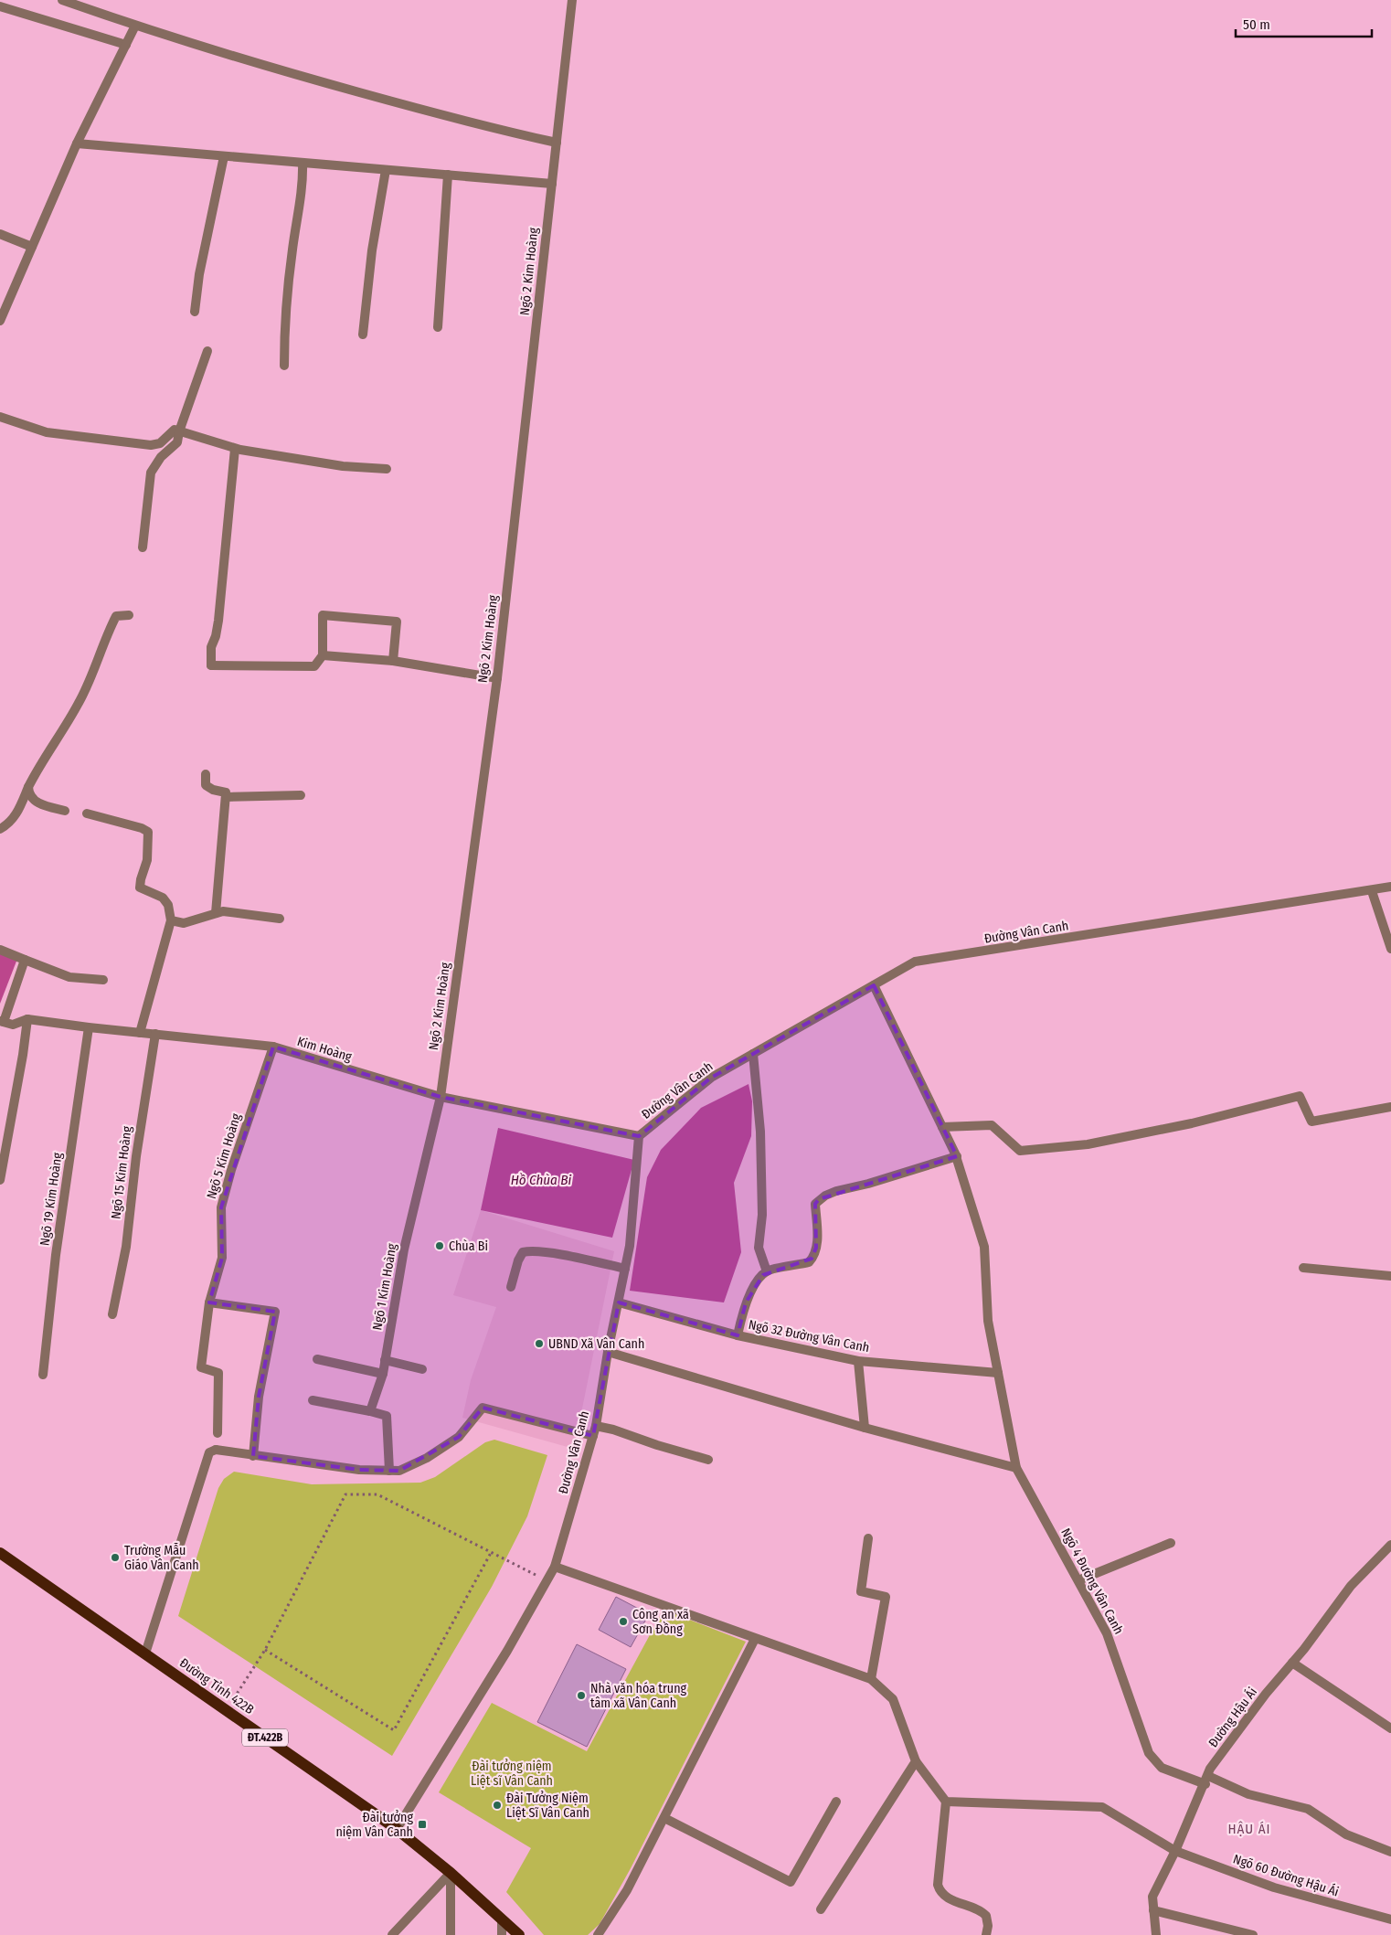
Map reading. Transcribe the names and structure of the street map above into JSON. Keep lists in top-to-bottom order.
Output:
{
  "streets": {
    "main road": ["Đường Tỉnh 422B", "ĐT.422B"],
    "street": [
      "Ngõ 2 Kim Hoàng",
      "Đường Vân Canh",
      "Kim Hoàng",
      "Ngõ 5 Kim Hoàng",
      "Ngõ 15 Kim Hoàng",
      "Ngõ 19 Kim Hoàng",
      "Ngõ 1 Kim Hoàng",
      "Ngõ 32 Đường Vân Canh",
      "Ngõ 4 Đường Vân Canh",
      "Đường Hậu Ái",
      "Ngõ 60 Đường Hậu Ái"
    ]
  },
  "crossings": [
    ["Ngõ 2 Kim Hoàng", "Kim Hoàng"],
    ["Ngõ 2 Kim Hoàng", "Ngõ 1 Kim Hoàng"],
    ["Đường Vân Canh", "Kim Hoàng"],
    ["Đường Vân Canh", "Ngõ 32 Đường Vân Canh"],
    ["Đường Vân Canh", "Ngõ 4 Đường Vân Canh"],
    ["Đường Vân Canh", "Đường Tỉnh 422B"],
    ["Kim Hoàng", "Ngõ 5 Kim Hoàng"],
    ["Kim Hoàng", "Ngõ 15 Kim Hoàng"],
    ["Kim Hoàng", "Ngõ 19 Kim Hoàng"],
    ["Kim Hoàng", "Ngõ 1 Kim Hoàng"],
    ["Ngõ 32 Đường Vân Canh", "Ngõ 4 Đường Vân Canh"],
    ["Ngõ 4 Đường Vân Canh", "Đường Hậu Ái"],
    ["Đường Hậu Ái", "Ngõ 60 Đường Hậu Ái"]
  ],
  "districts": ["HẬU ÁI"],
  "water": ["Hồ Chùa Bi"],
  "parks": ["Đài tưởng niệm Liệt sĩ Vân Canh"],
  "places": {
    "other": [
      "Chùa Bi",
      "UBND Xã Vân Canh",
      "Trường Mẫu Giáo Vân Canh",
      "Công an xã Sơn Đồng",
      "Nhà văn hóa trung tâm xã Vân Canh",
      "Đài Tưởng Niệm Liệt Sĩ Vân Canh"
    ],
    "transit": ["Đài tưởng niệm Vân Canh"]
  },
  "scale_bar": "50 m"
}
